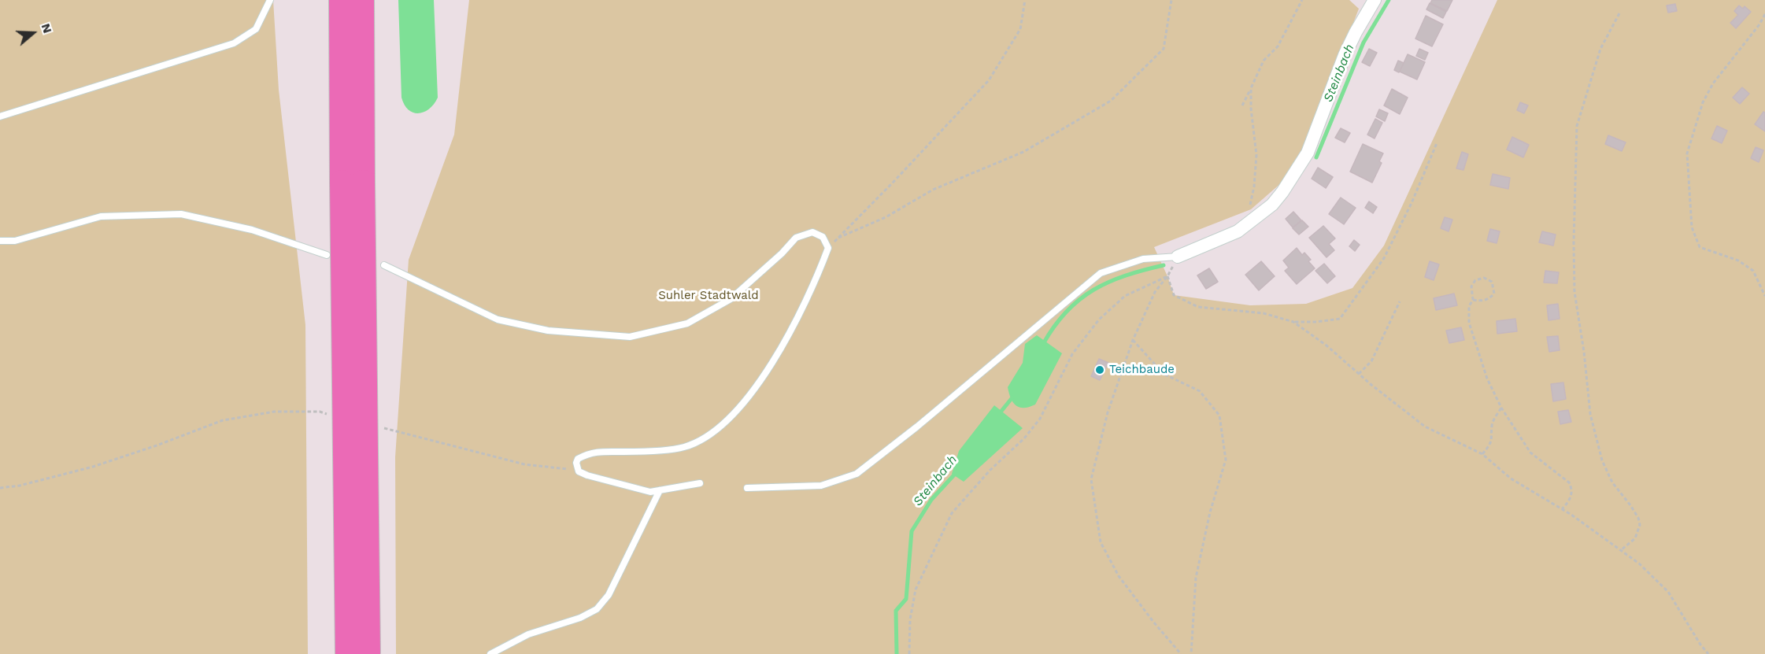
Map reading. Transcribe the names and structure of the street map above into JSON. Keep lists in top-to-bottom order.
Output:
{
  "water": ["Steinbach"],
  "parks": ["Suhler Stadtwald"],
  "places": ["Teichbaude"],
  "north": "right"
}
